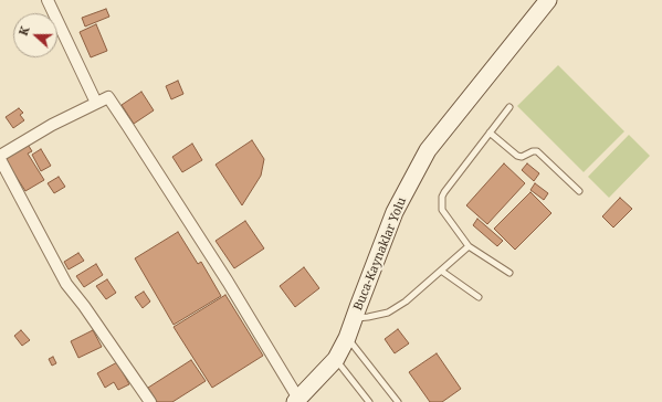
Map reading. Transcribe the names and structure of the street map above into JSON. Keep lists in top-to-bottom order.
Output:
{
  "streets": {
    "street": ["Buca-Kaynaklar Yolu"]
  },
  "north": "left"
}
